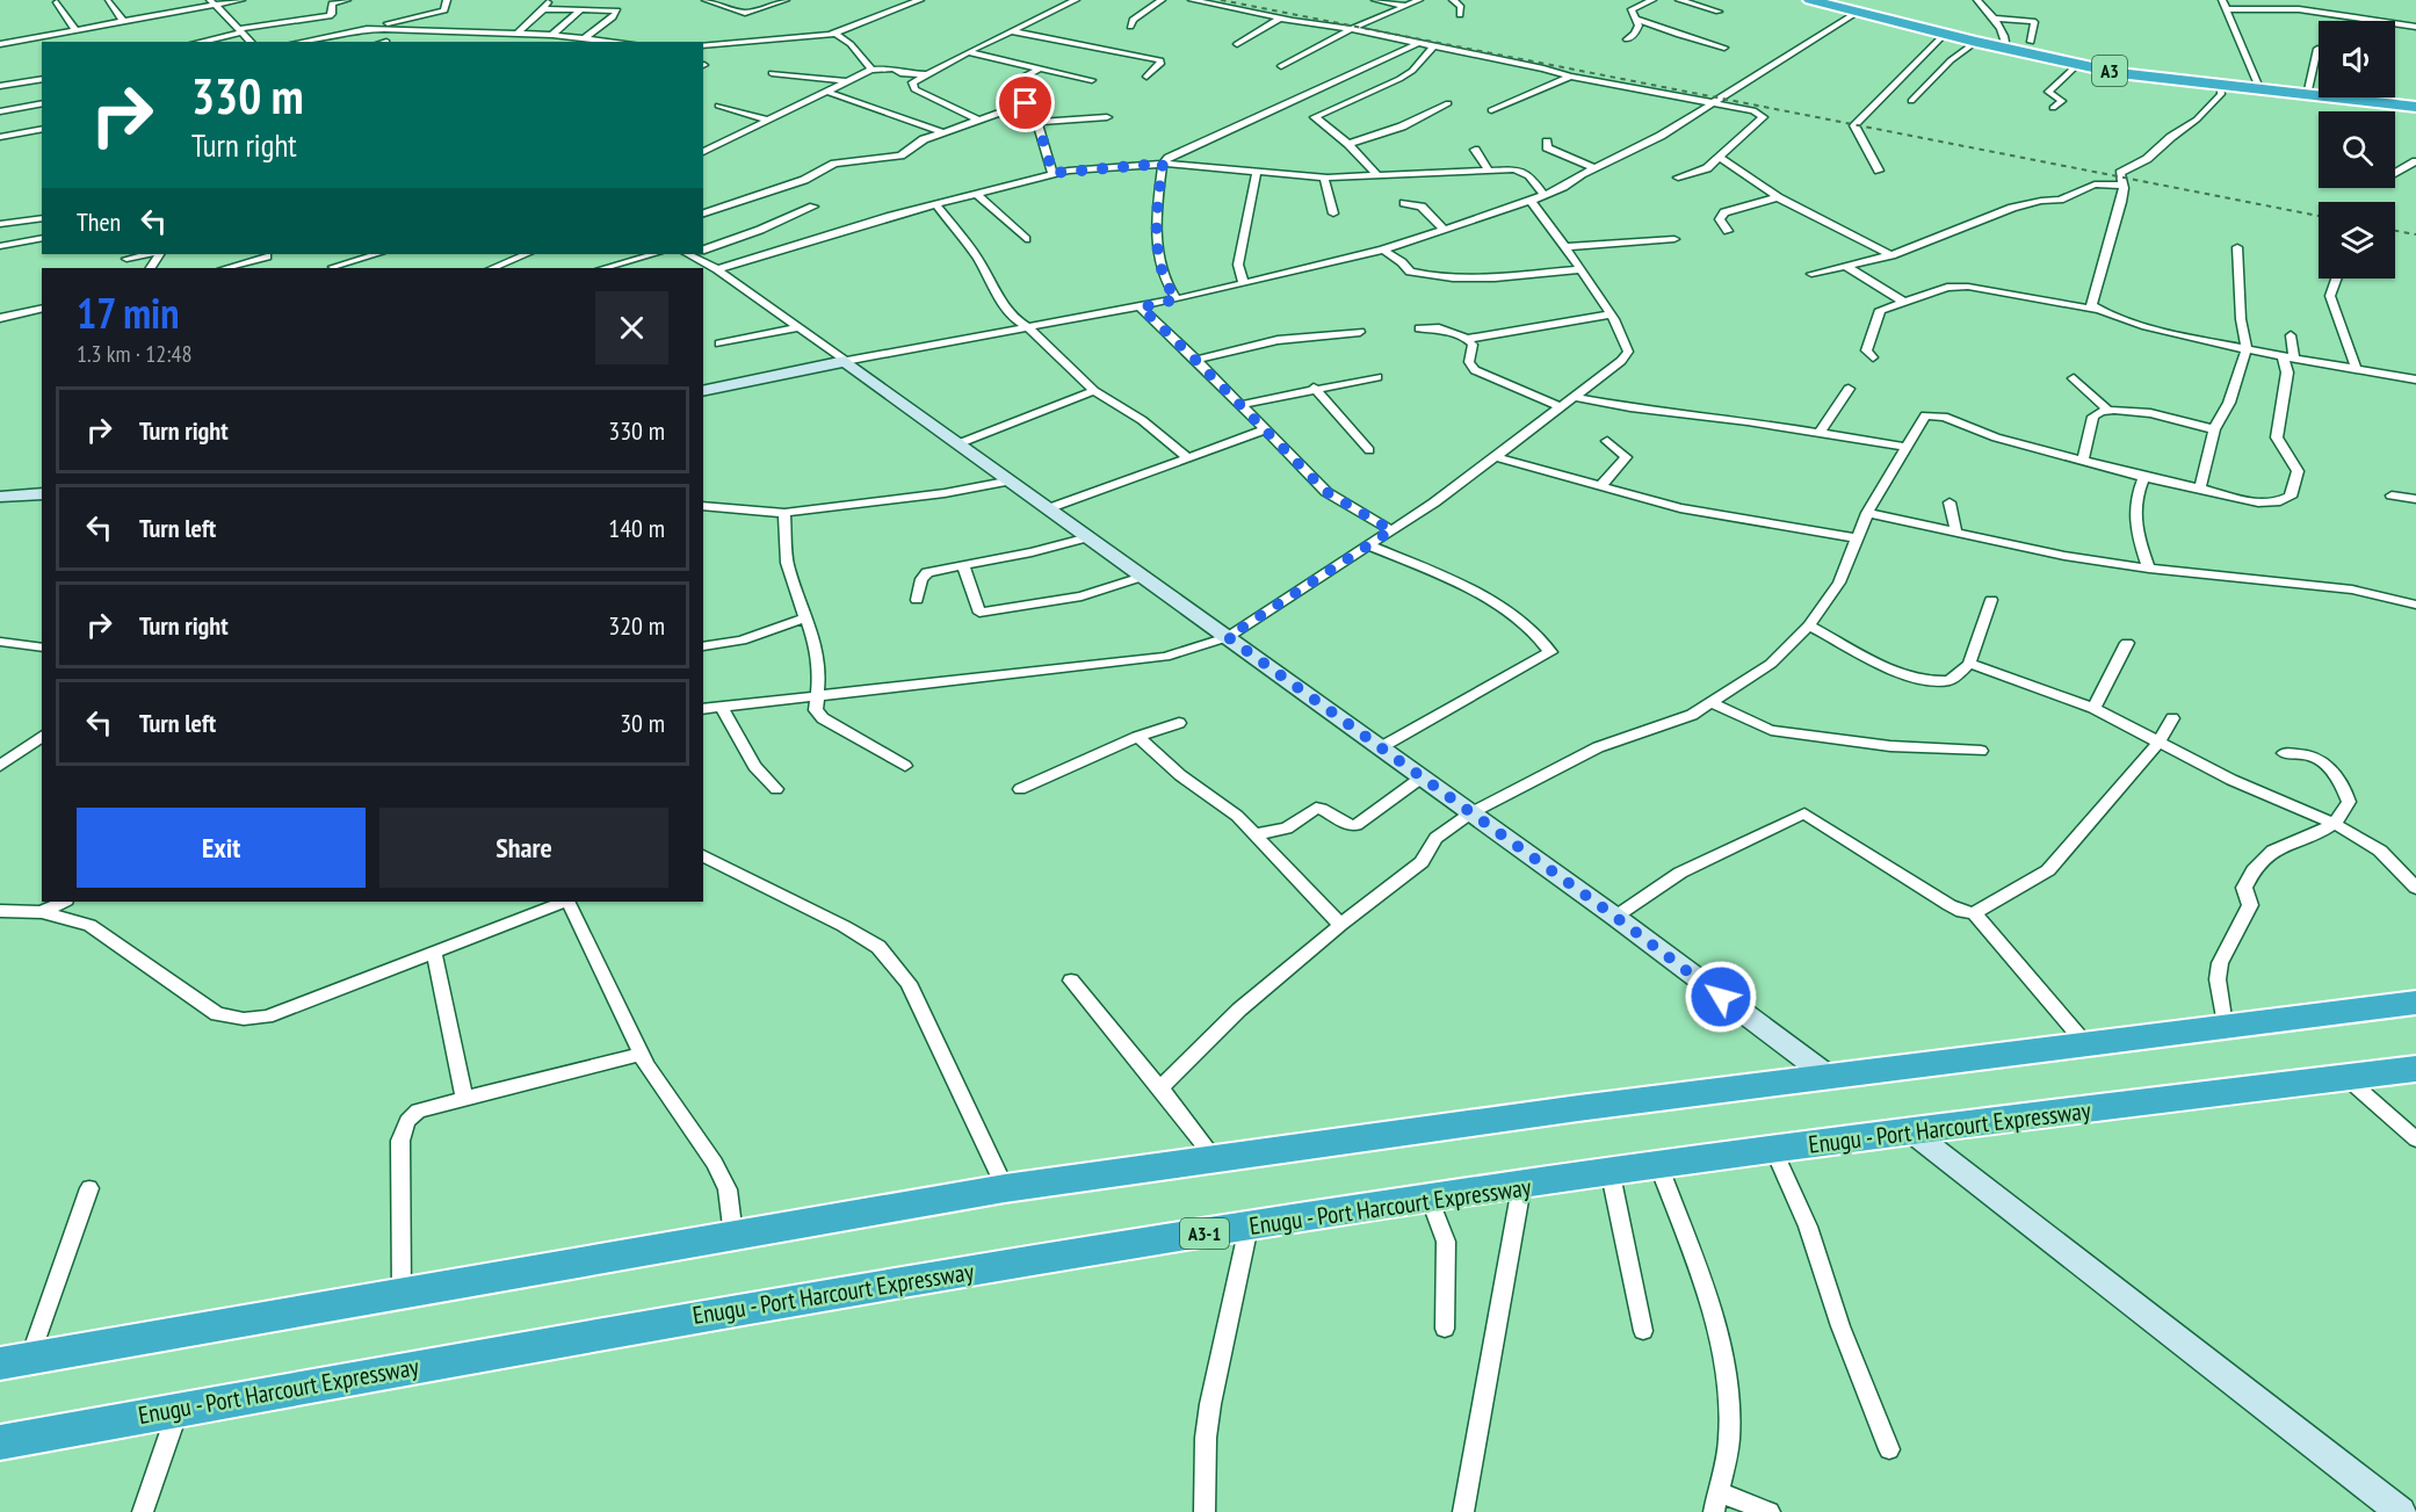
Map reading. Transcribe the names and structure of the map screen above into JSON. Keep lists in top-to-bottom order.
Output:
{
  "streets": {
    "highway": ["A3", "Enugu - Port Harcourt Expressway", "A3-1"]
  },
  "page": {
    "turn": ["330 m", "Turn right"],
    "then": "Then",
    "heading": ["17 min", "1.3 km · 12:48"],
    "list": [
      {
        "name": "Turn right",
        "value": "330 m"
      },
      {
        "name": "Turn left",
        "value": "140 m"
      },
      {
        "name": "Turn right",
        "value": "320 m"
      },
      {
        "name": "Turn left",
        "value": "30 m"
      }
    ],
    "buttons": ["Exit", "Share"]
  }
}
